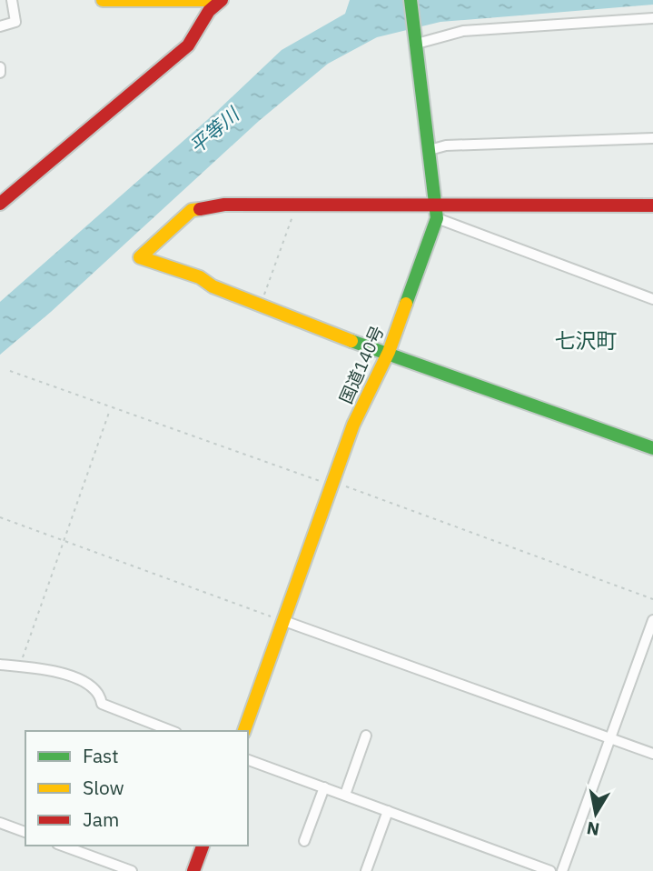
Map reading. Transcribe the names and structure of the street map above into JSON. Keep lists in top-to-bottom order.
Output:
{
  "streets": {
    "main road": ["国道140号"]
  },
  "districts": ["七沢町"],
  "water": ["平等川"],
  "legend": ["Fast", "Slow", "Jam"],
  "north": "bottom"
}
